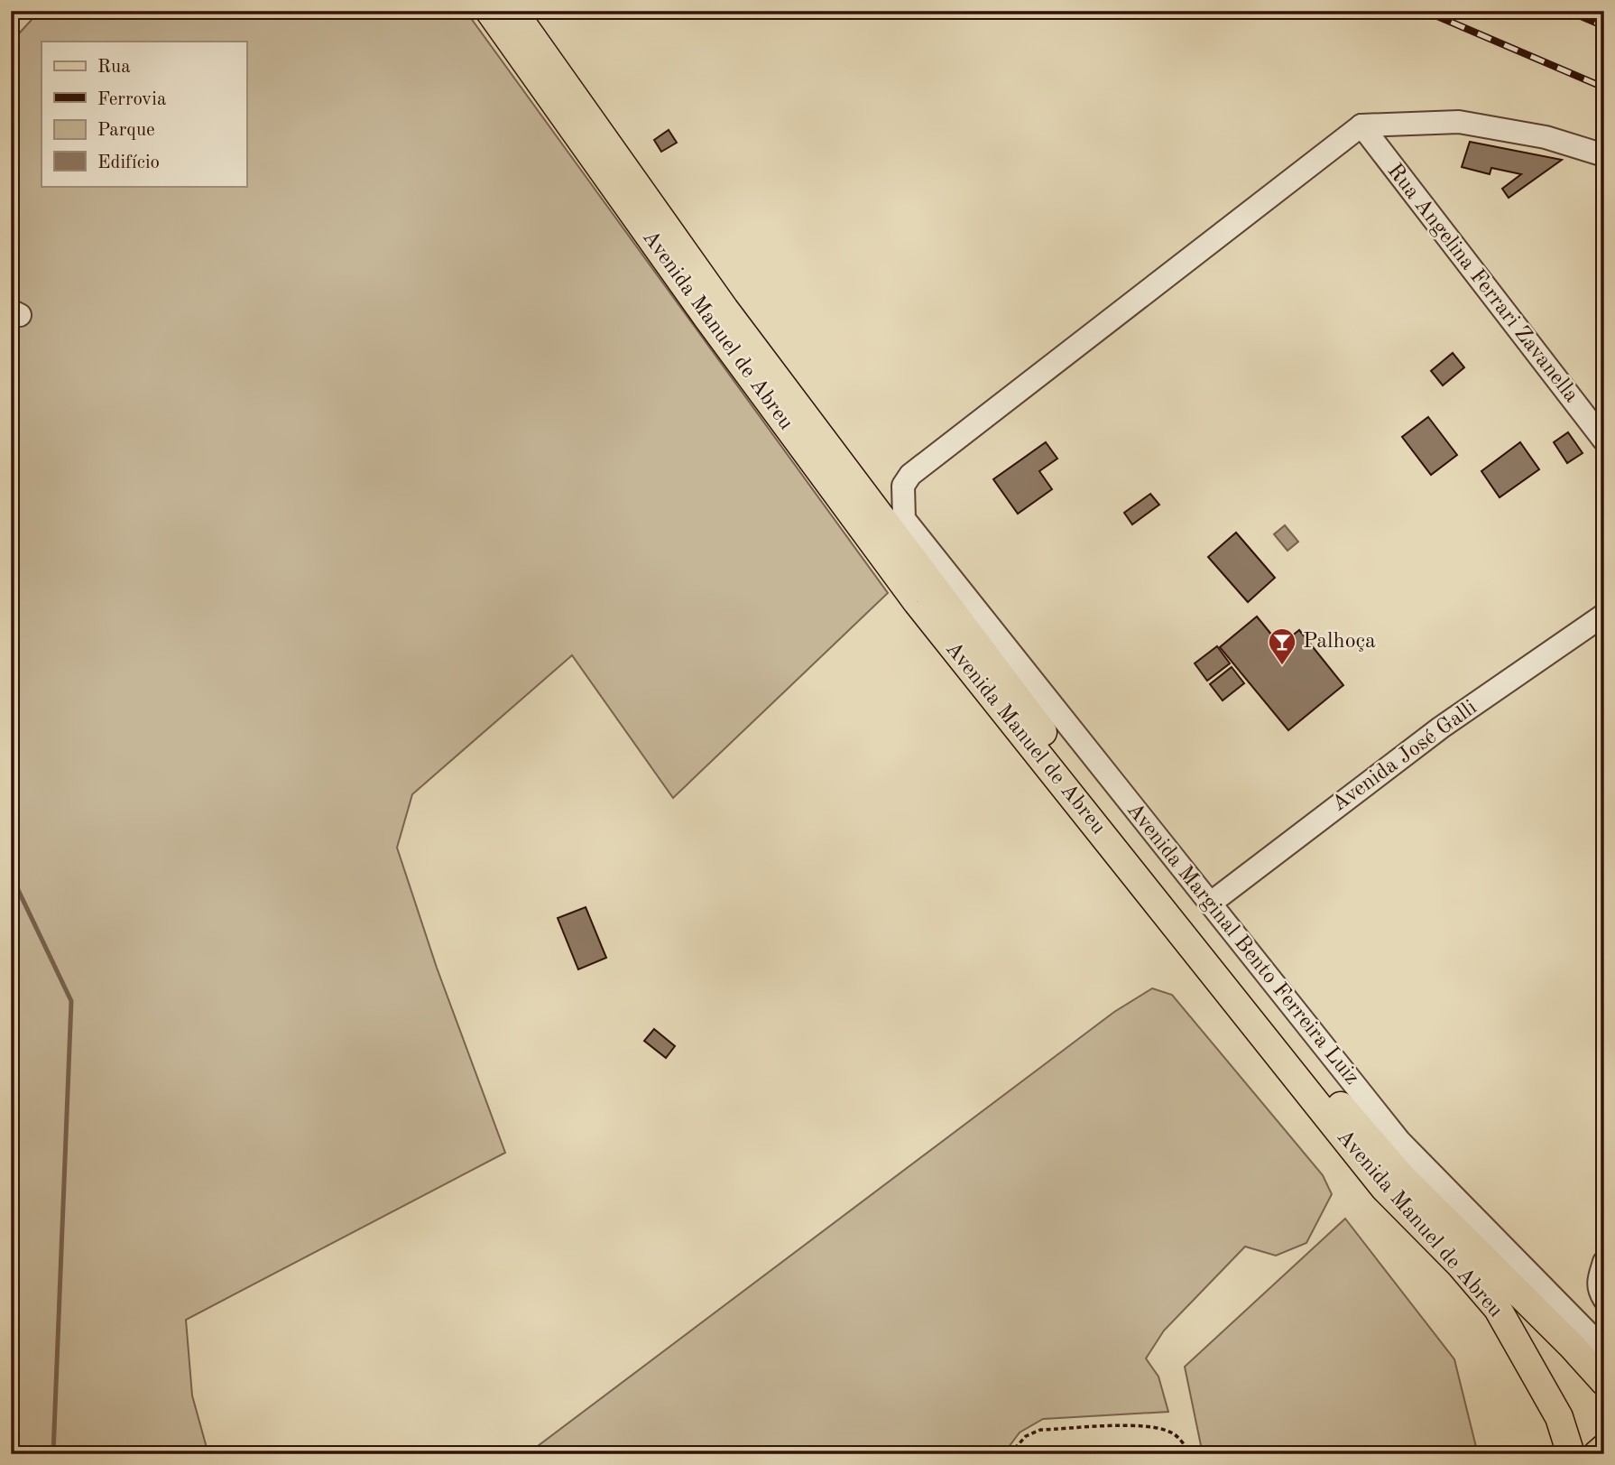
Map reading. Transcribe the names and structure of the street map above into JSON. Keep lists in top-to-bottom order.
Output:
{
  "streets": {
    "main road": ["Avenida Manuel de Abreu"],
    "street": ["Rua Angelina Ferrari Zavanella", "Avenida José Galli", "Avenida Marginal Bento Ferreira Luiz"]
  },
  "crossings": [
    ["Rua Angelina Ferrari Zavanella", "Avenida Marginal Bento Ferreira Luiz"],
    ["Avenida José Galli", "Avenida Marginal Bento Ferreira Luiz"]
  ],
  "places": {
    "bar": ["Palhoça"]
  },
  "legend": [
    "Rua",
    "Ferrovia",
    "Parque",
    "Edifício"
  ]
}
